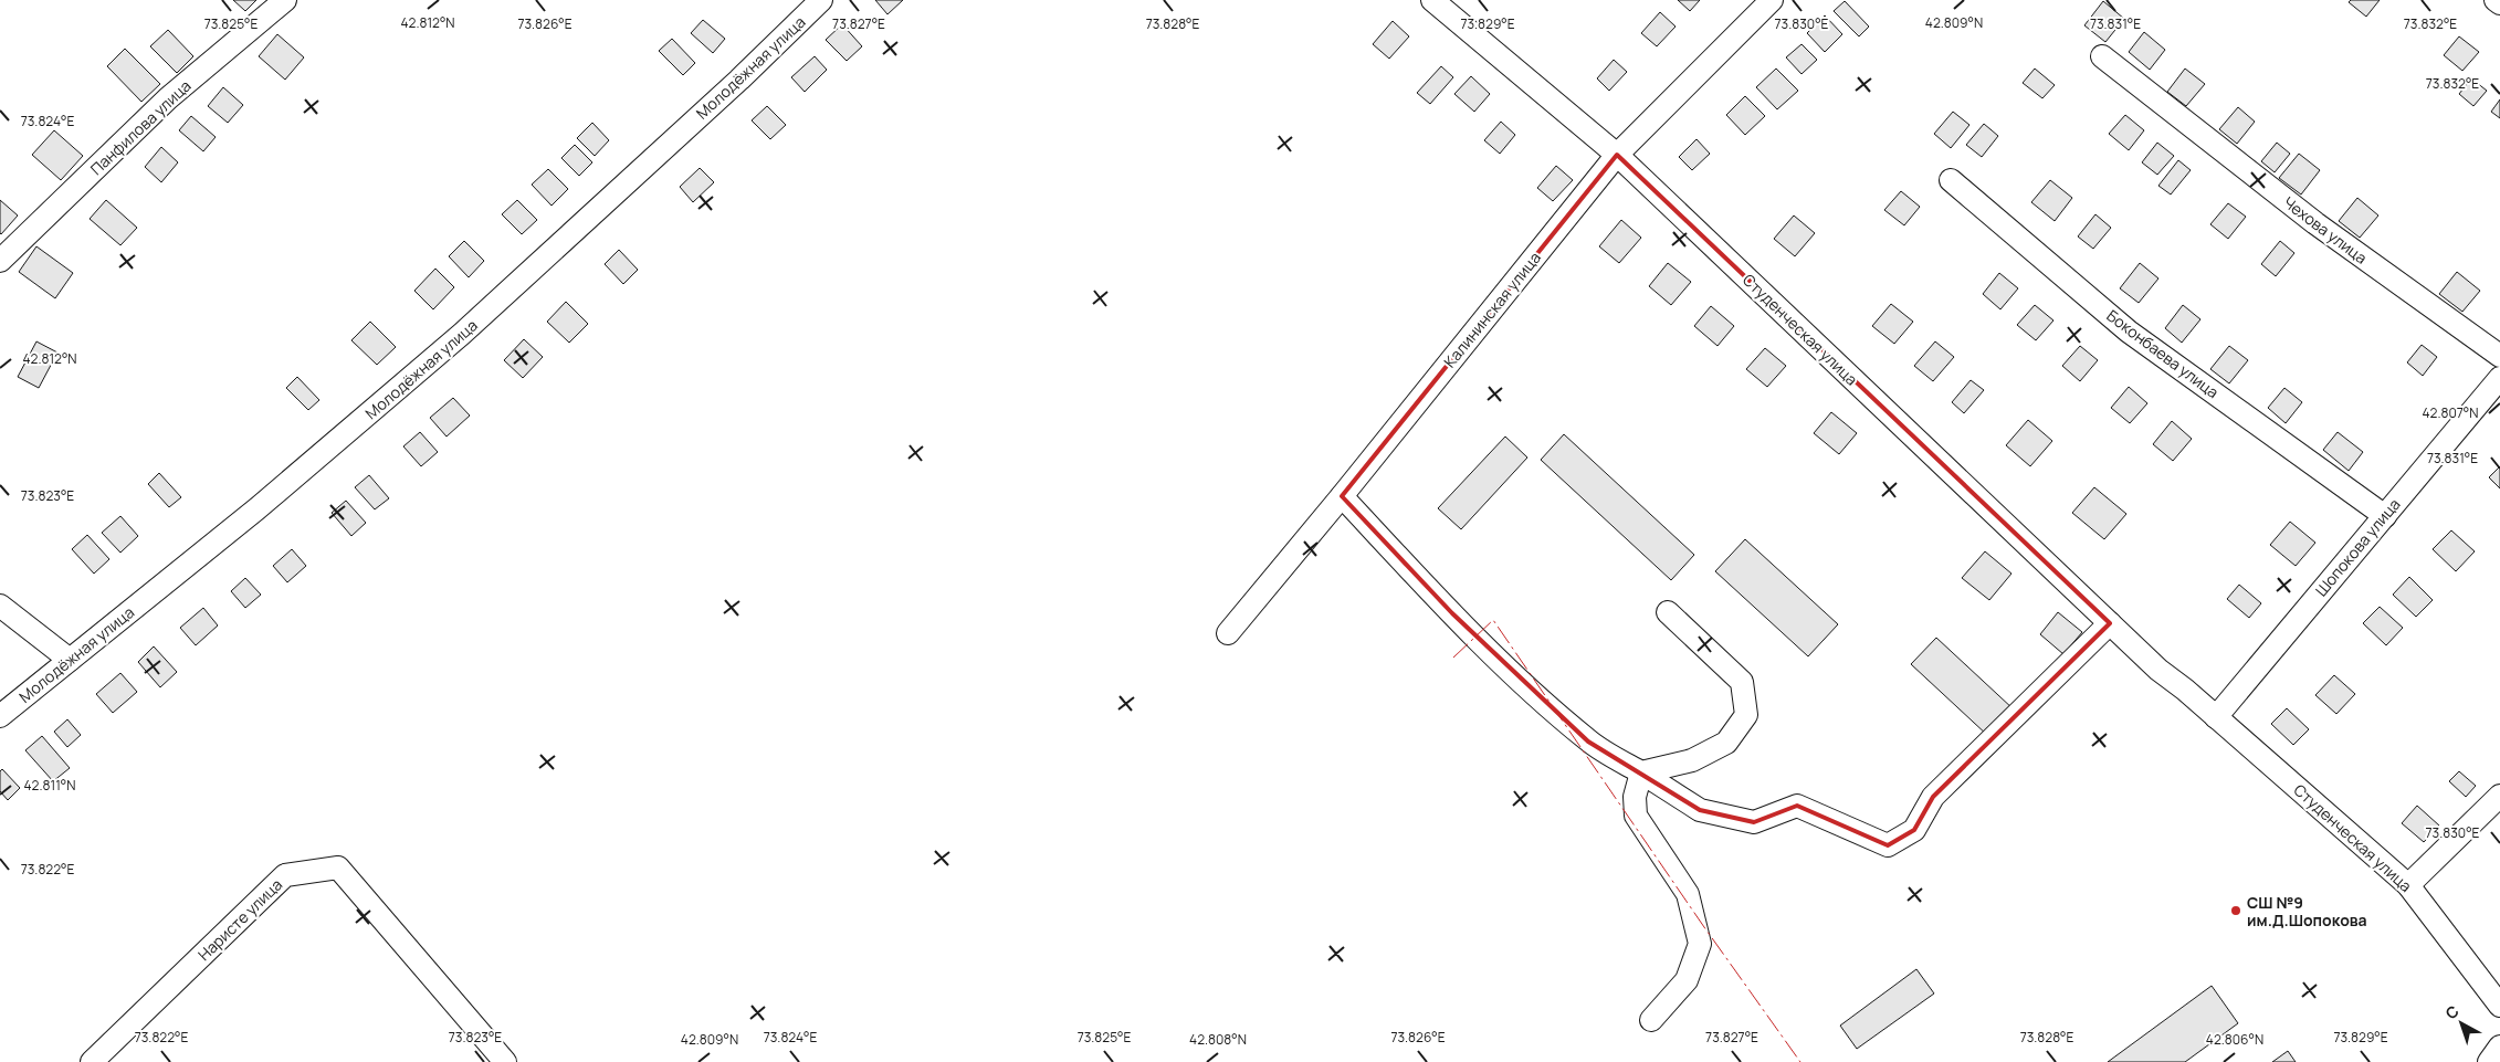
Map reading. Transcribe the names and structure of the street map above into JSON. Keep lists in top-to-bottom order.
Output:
{
  "streets": {
    "street": [
      "Молодёжная улица",
      "Панфилова улица",
      "Чехова улица",
      "Калининская улица",
      "Студенческая улица",
      "Боконбаева улица",
      "Шопокова улица",
      "Наристе улица"
    ]
  },
  "crossings": [
    ["Калининская улица", "Студенческая улица"],
    ["Студенческая улица", "Шопокова улица"],
    ["Боконбаева улица", "Шопокова улица"]
  ],
  "places": ["СШ №9 им.Д.Шопокова"],
  "north": "top left",
  "coordinates": [
    "42.812°N",
    "42.809°N",
    "73.832°E",
    "73.825°E",
    "73.826°E",
    "73.827°E",
    "73.828°E",
    "73.829°E",
    "73.831°E",
    "73.830°E",
    "73.824°E",
    "42.807°N",
    "73.823°E",
    "42.811°N",
    "73.822°E",
    "42.808°N",
    "42.806°N"
  ]
}
